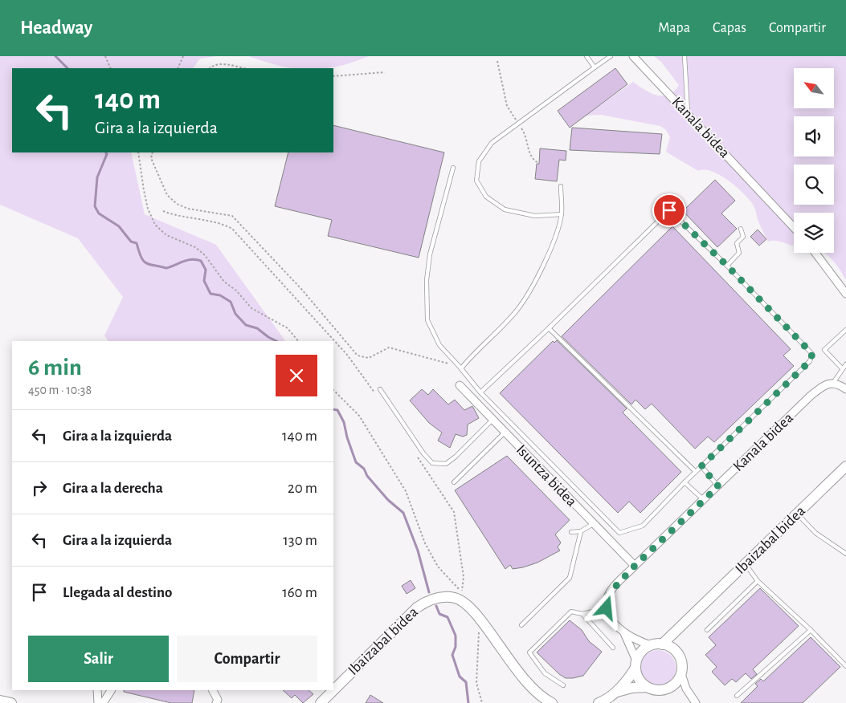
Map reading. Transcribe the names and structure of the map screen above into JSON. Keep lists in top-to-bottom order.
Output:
{
  "streets": {
    "street": ["Kanala bidea", "Isuntza bidea", "Ibaizabal bidea"]
  },
  "crossings": [
    ["Kanala bidea", "Isuntza bidea"]
  ],
  "north": "top left",
  "page": {
    "header": "Headway",
    "nav": ["Mapa", "Capas", "Compartir"],
    "turn": ["140 m", "Gira a la izquierda"],
    "heading": ["6 min", "450 m · 10:38"],
    "list": [
      {
        "name": "Gira a la izquierda",
        "value": "140 m"
      },
      {
        "name": "Gira a la derecha",
        "value": "20 m"
      },
      {
        "name": "Gira a la izquierda",
        "value": "130 m"
      },
      {
        "name": "Llegada al destino",
        "value": "160 m"
      }
    ],
    "buttons": ["Salir", "Compartir"]
  }
}
